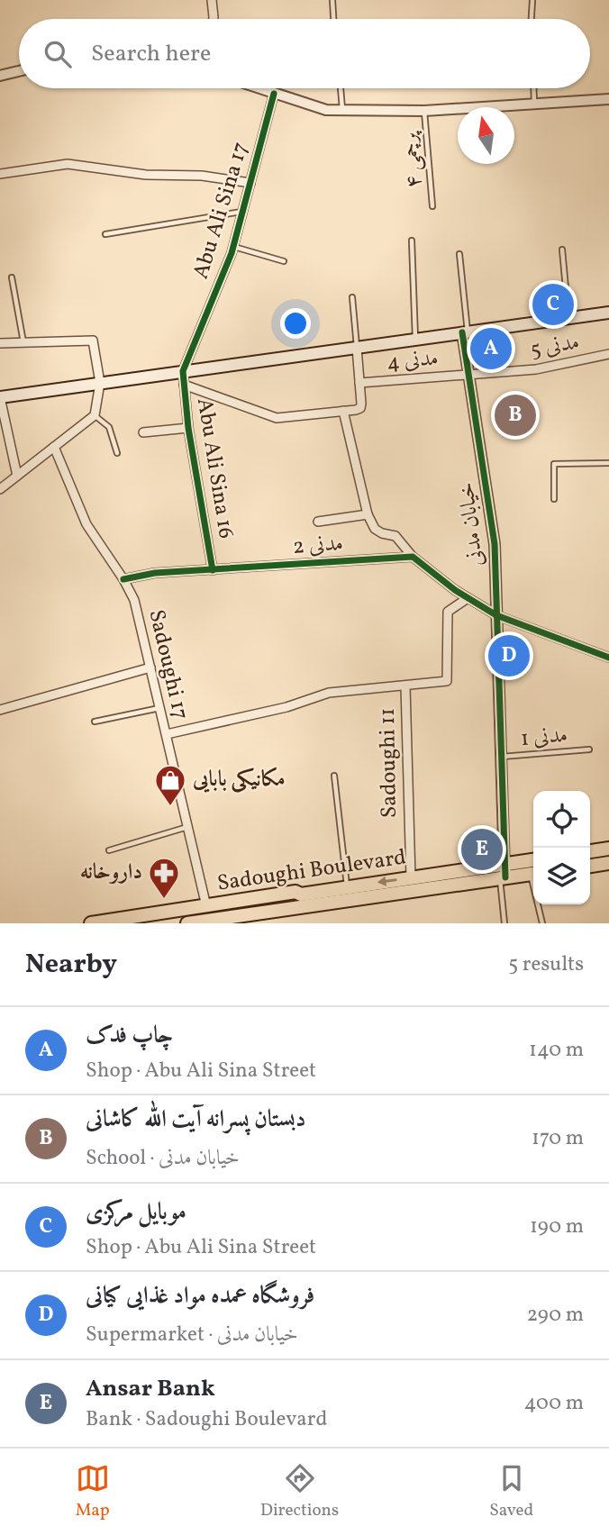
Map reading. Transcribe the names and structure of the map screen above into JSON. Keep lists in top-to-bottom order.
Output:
{
  "streets": {
    "main road": ["Sadoughi Boulevard"],
    "street": [
      "Abu Ali Sina 17",
      "مدنی 5",
      "مدنی 4",
      "Abu Ali Sina 16",
      "خیابان مدنی",
      "مدنی 2",
      "Sadoughi 17",
      "Sadoughi 11"
    ],
    "lane": ["پرچمی ۴", "مدنی 1"]
  },
  "crossings": [
    ["Abu Ali Sina 17", "Abu Ali Sina 16"],
    ["مدنی 5", "مدنی 4"],
    ["مدنی 5", "خیابان مدنی"],
    ["مدنی 4", "خیابان مدنی"],
    ["Abu Ali Sina 16", "مدنی 2"],
    ["خیابان مدنی", "مدنی 1"],
    ["خیابان مدنی", "Sadoughi Boulevard"],
    ["مدنی 2", "Sadoughi 17"],
    ["Sadoughi 17", "Sadoughi Boulevard"],
    ["Sadoughi 11", "Sadoughi Boulevard"]
  ],
  "places": {
    "shop": ["مکانیکی بابایی"],
    "pharmacy": ["داروخانه"]
  },
  "north": "top",
  "page": {
    "search": "Search here",
    "pins": [
      "C",
      "A",
      "B",
      "D",
      "E"
    ],
    "heading": ["Nearby", "5 results"],
    "list": [
      {
        "mark": "A",
        "name": "چاپ فدک",
        "note": "Shop · Abu Ali Sina Street",
        "value": "140 m"
      },
      {
        "mark": "B",
        "name": "دبستان پسرانه آیت الله کاشانی",
        "note": "School · خیابان مدنی",
        "value": "170 m"
      },
      {
        "mark": "C",
        "name": "موبایل مرکزی",
        "note": "Shop · Abu Ali Sina Street",
        "value": "190 m"
      },
      {
        "mark": "D",
        "name": "فروشگاه عمده مواد غذایی کیانی",
        "note": "Supermarket · خیابان مدنی",
        "value": "290 m"
      },
      {
        "mark": "E",
        "name": "Ansar Bank",
        "note": "Bank · Sadoughi Boulevard",
        "value": "400 m"
      }
    ],
    "nav": ["Map", "Directions", "Saved"]
  }
}
